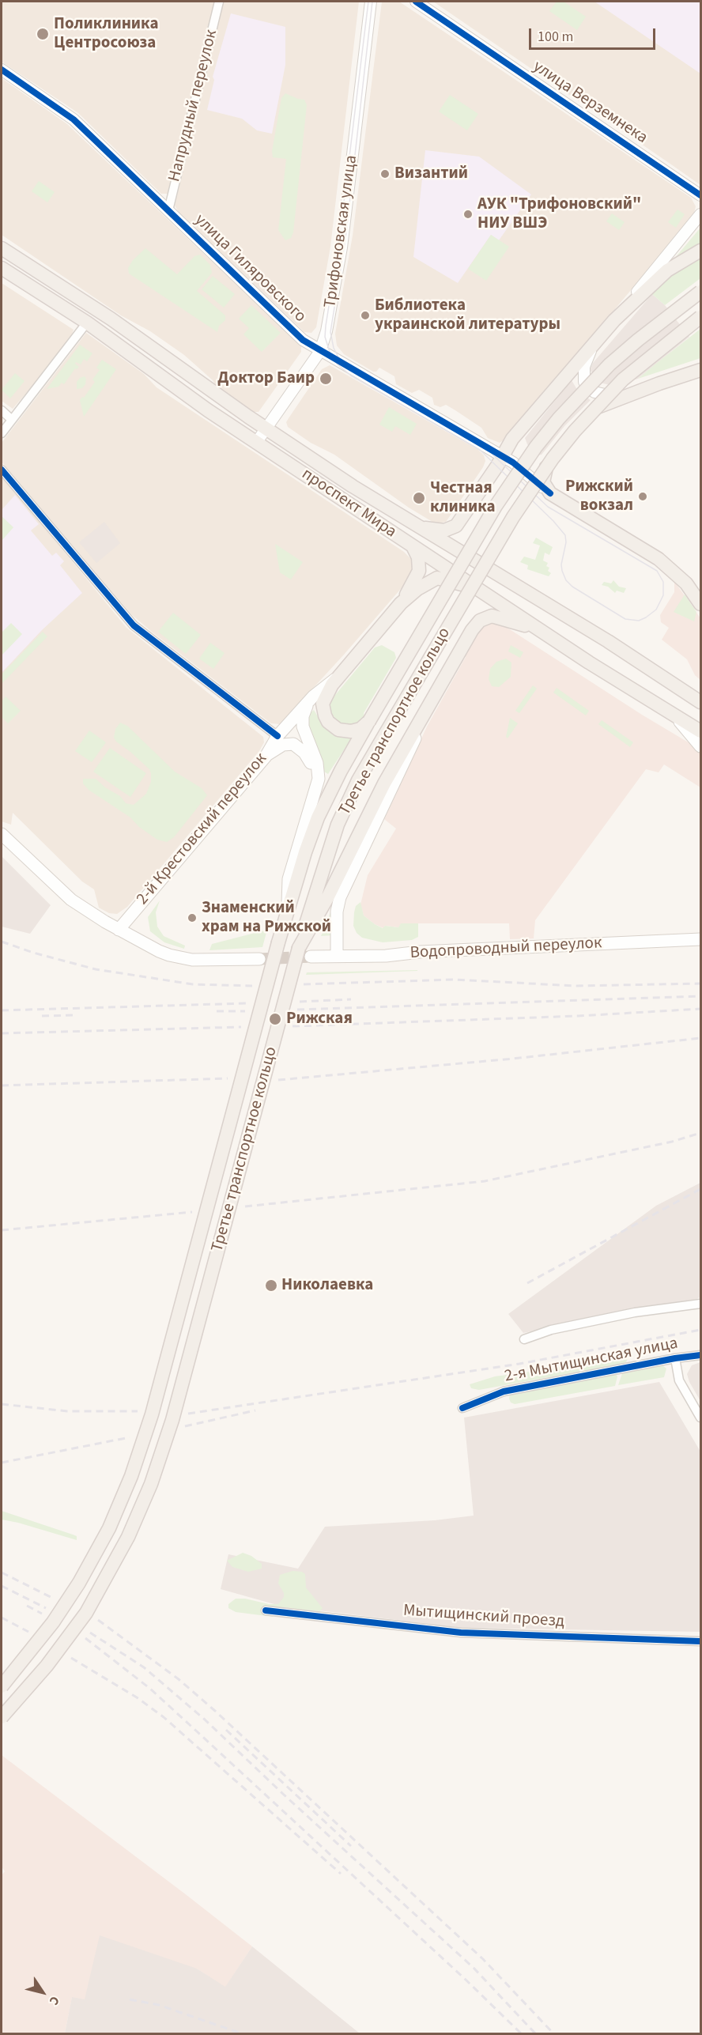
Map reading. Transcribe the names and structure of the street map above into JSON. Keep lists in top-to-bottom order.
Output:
{
  "streets": {
    "main road": [
      "проспект Мира",
      "Третье транспортное кольцо",
      "2-й Крестовский переулок",
      "Водопроводный переулок"
    ],
    "street": [
      "улица Верземнека",
      "Напрудный переулок",
      "Трифоновская улица",
      "улица Гиляровского",
      "2-я Мытищинская улица",
      "Мытищинский проезд"
    ]
  },
  "crossings": [
    ["Напрудный переулок", "улица Гиляровского"],
    ["Трифоновская улица", "улица Гиляровского"],
    ["Трифоновская улица", "проспект Мира"],
    ["проспект Мира", "2-й Крестовский переулок"]
  ],
  "places": [
    "Поликлиника Центросоюза",
    "Византий",
    "АУК \"Трифоновский\" НИУ ВШЭ",
    "Библиотека украинской литературы",
    "Доктор Баир",
    "Рижский вокзал",
    "Честная клиника",
    "Знаменский храм на Рижской",
    "Рижская",
    "Николаевка"
  ],
  "scale_bar": "100 m",
  "north": "bottom right"
}
